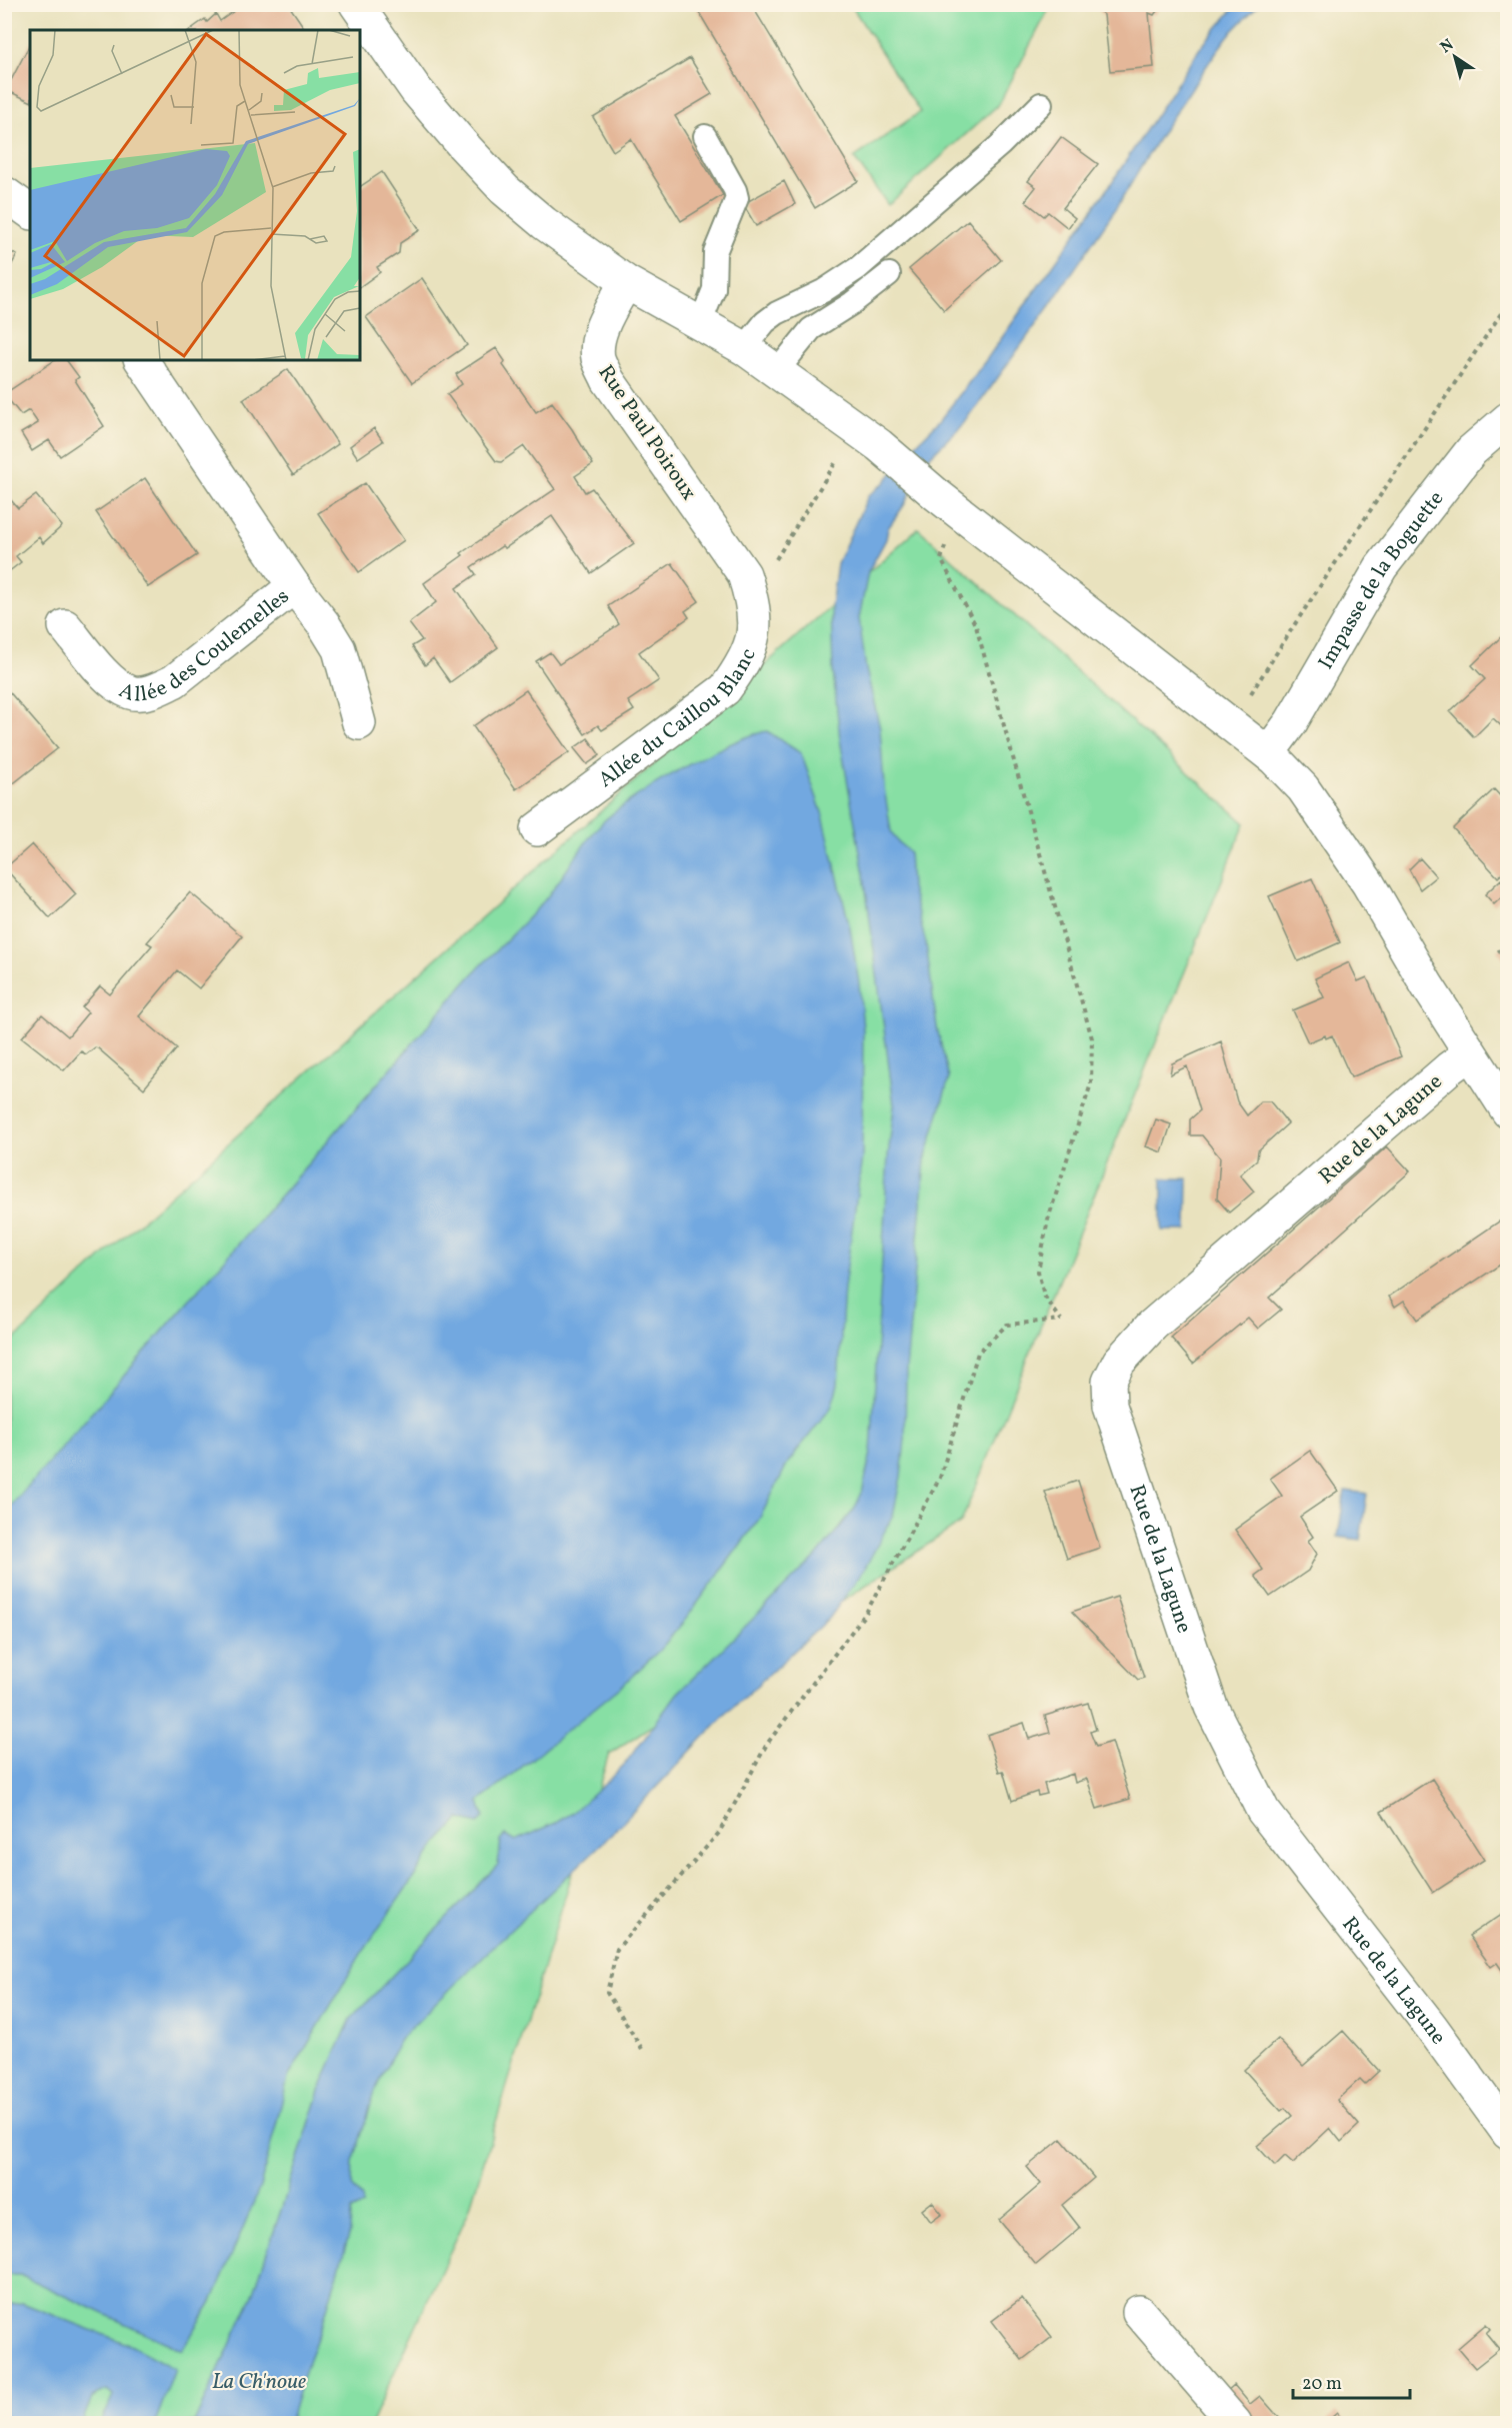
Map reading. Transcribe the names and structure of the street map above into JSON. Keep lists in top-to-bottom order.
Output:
{
  "streets": {
    "street": [
      "Rue Paul Poiroux",
      "Impasse de la Boguette",
      "Allée des Coulemelles",
      "Allée du Caillou Blanc",
      "Rue de la Lagune"
    ]
  },
  "crossings": [
    ["Rue Paul Poiroux", "Allée du Caillou Blanc"]
  ],
  "water": ["La Ch'noue"],
  "scale_bar": "20 m",
  "north": "top left"
}
